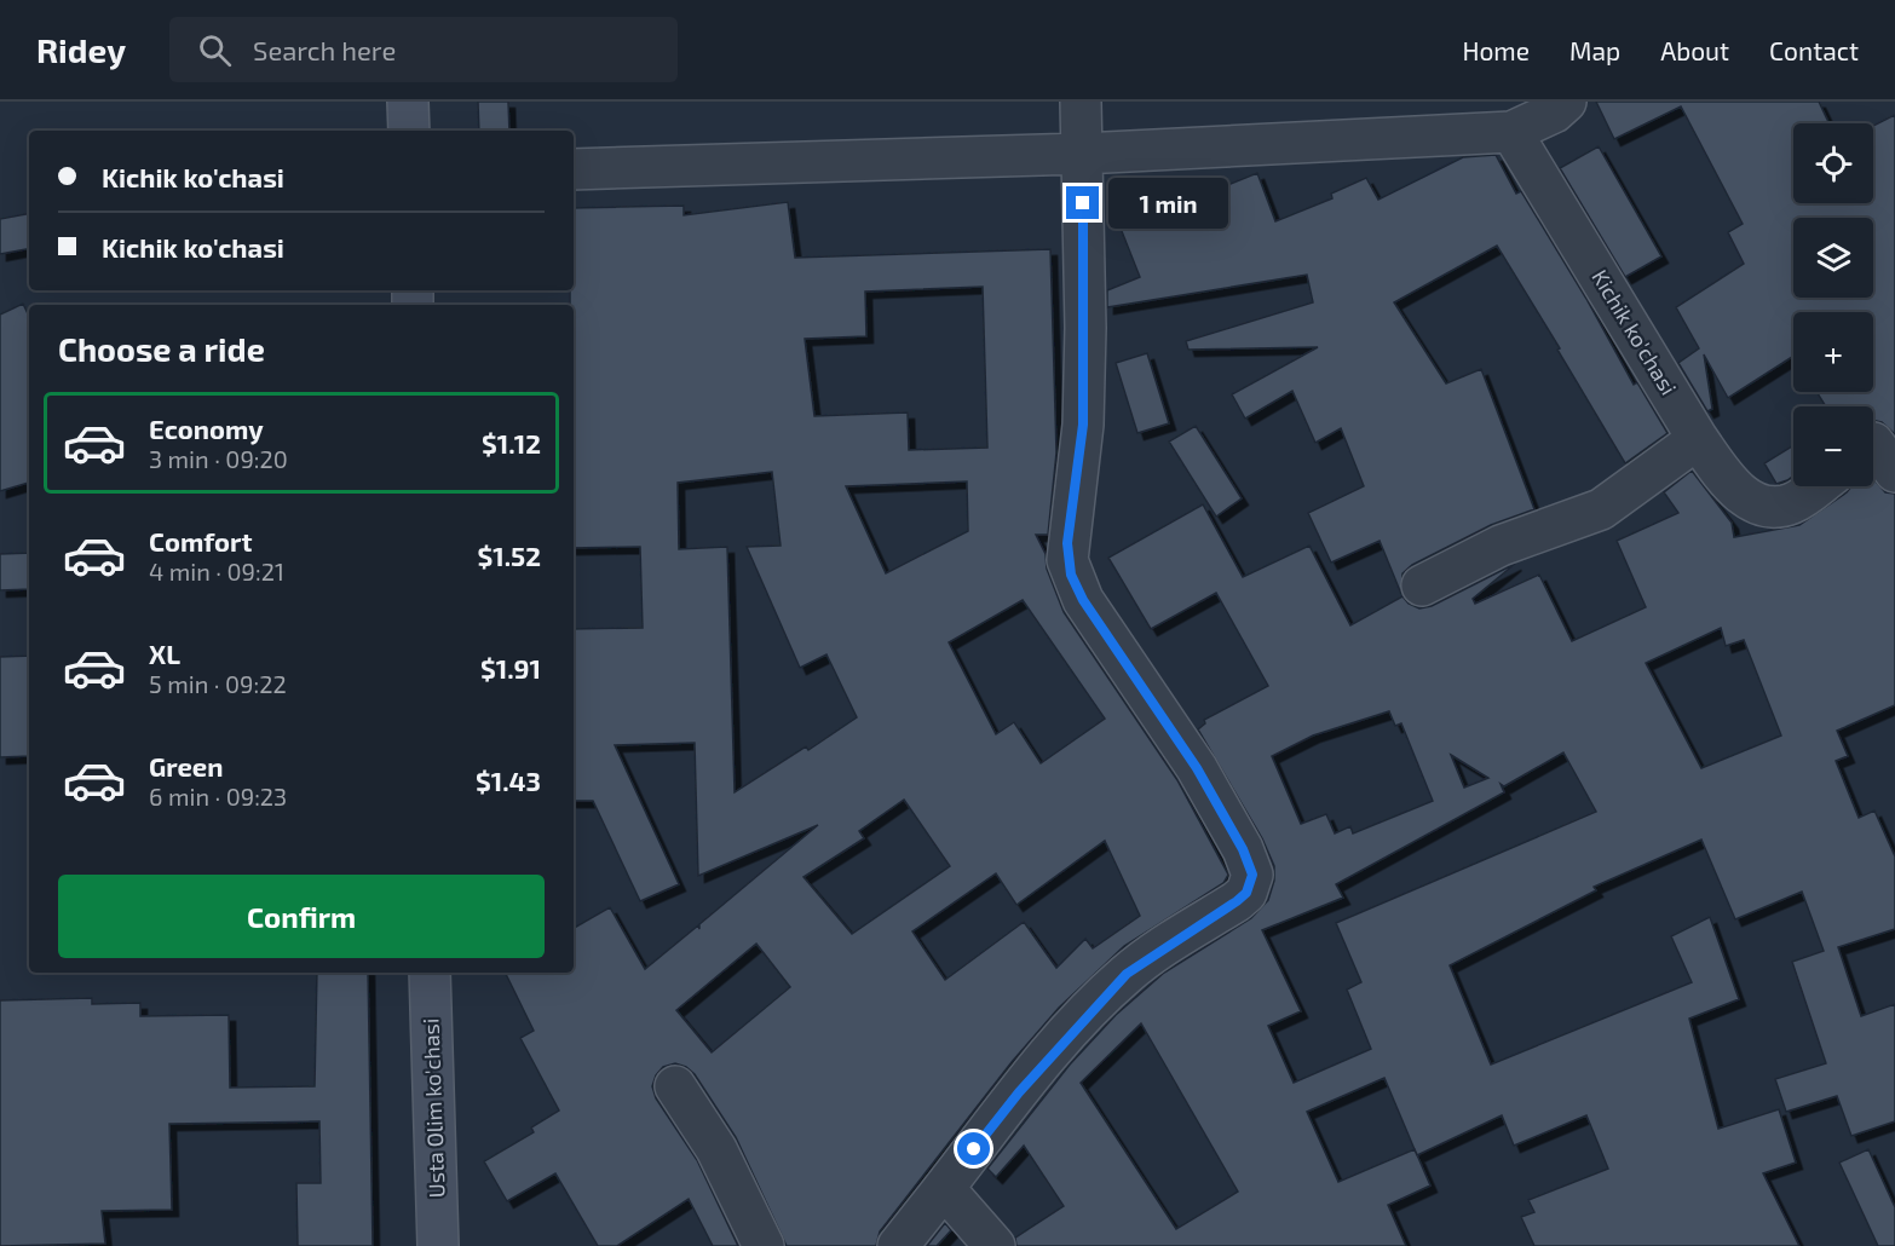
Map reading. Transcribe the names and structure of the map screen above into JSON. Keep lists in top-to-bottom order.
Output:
{
  "streets": {
    "street": ["Kichik ko'chasi", "Usta Olim ko'chasi"]
  },
  "page": {
    "header": "Ridey",
    "search": "Search here",
    "nav": [
      "Home",
      "Map",
      "About",
      "Contact"
    ],
    "map_buttons": ["+", "−"],
    "banner": ["Kichik ko'chasi", "Kichik ko'chasi"],
    "bubble": "1 min",
    "heading": "Choose a ride",
    "list": [
      {
        "name": "Economy",
        "note": "3 min · 09:20",
        "value": "$1.12"
      },
      {
        "name": "Comfort",
        "note": "4 min · 09:21",
        "value": "$1.52"
      },
      {
        "name": "XL",
        "note": "5 min · 09:22",
        "value": "$1.91"
      },
      {
        "name": "Green",
        "note": "6 min · 09:23",
        "value": "$1.43"
      }
    ],
    "buttons": "Confirm"
  }
}
